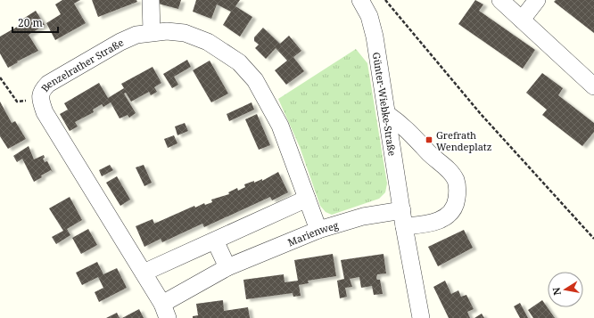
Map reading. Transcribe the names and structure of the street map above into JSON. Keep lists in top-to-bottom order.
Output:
{
  "streets": {
    "street": ["Benzelrather Straße", "Günter-Wiebke-Straße", "Marienweg"]
  },
  "crossings": [
    ["Benzelrather Straße", "Marienweg"],
    ["Günter-Wiebke-Straße", "Marienweg"]
  ],
  "places": {
    "transit": ["Grefrath Wendeplatz"]
  },
  "scale_bar": "20 m",
  "north": "left"
}
